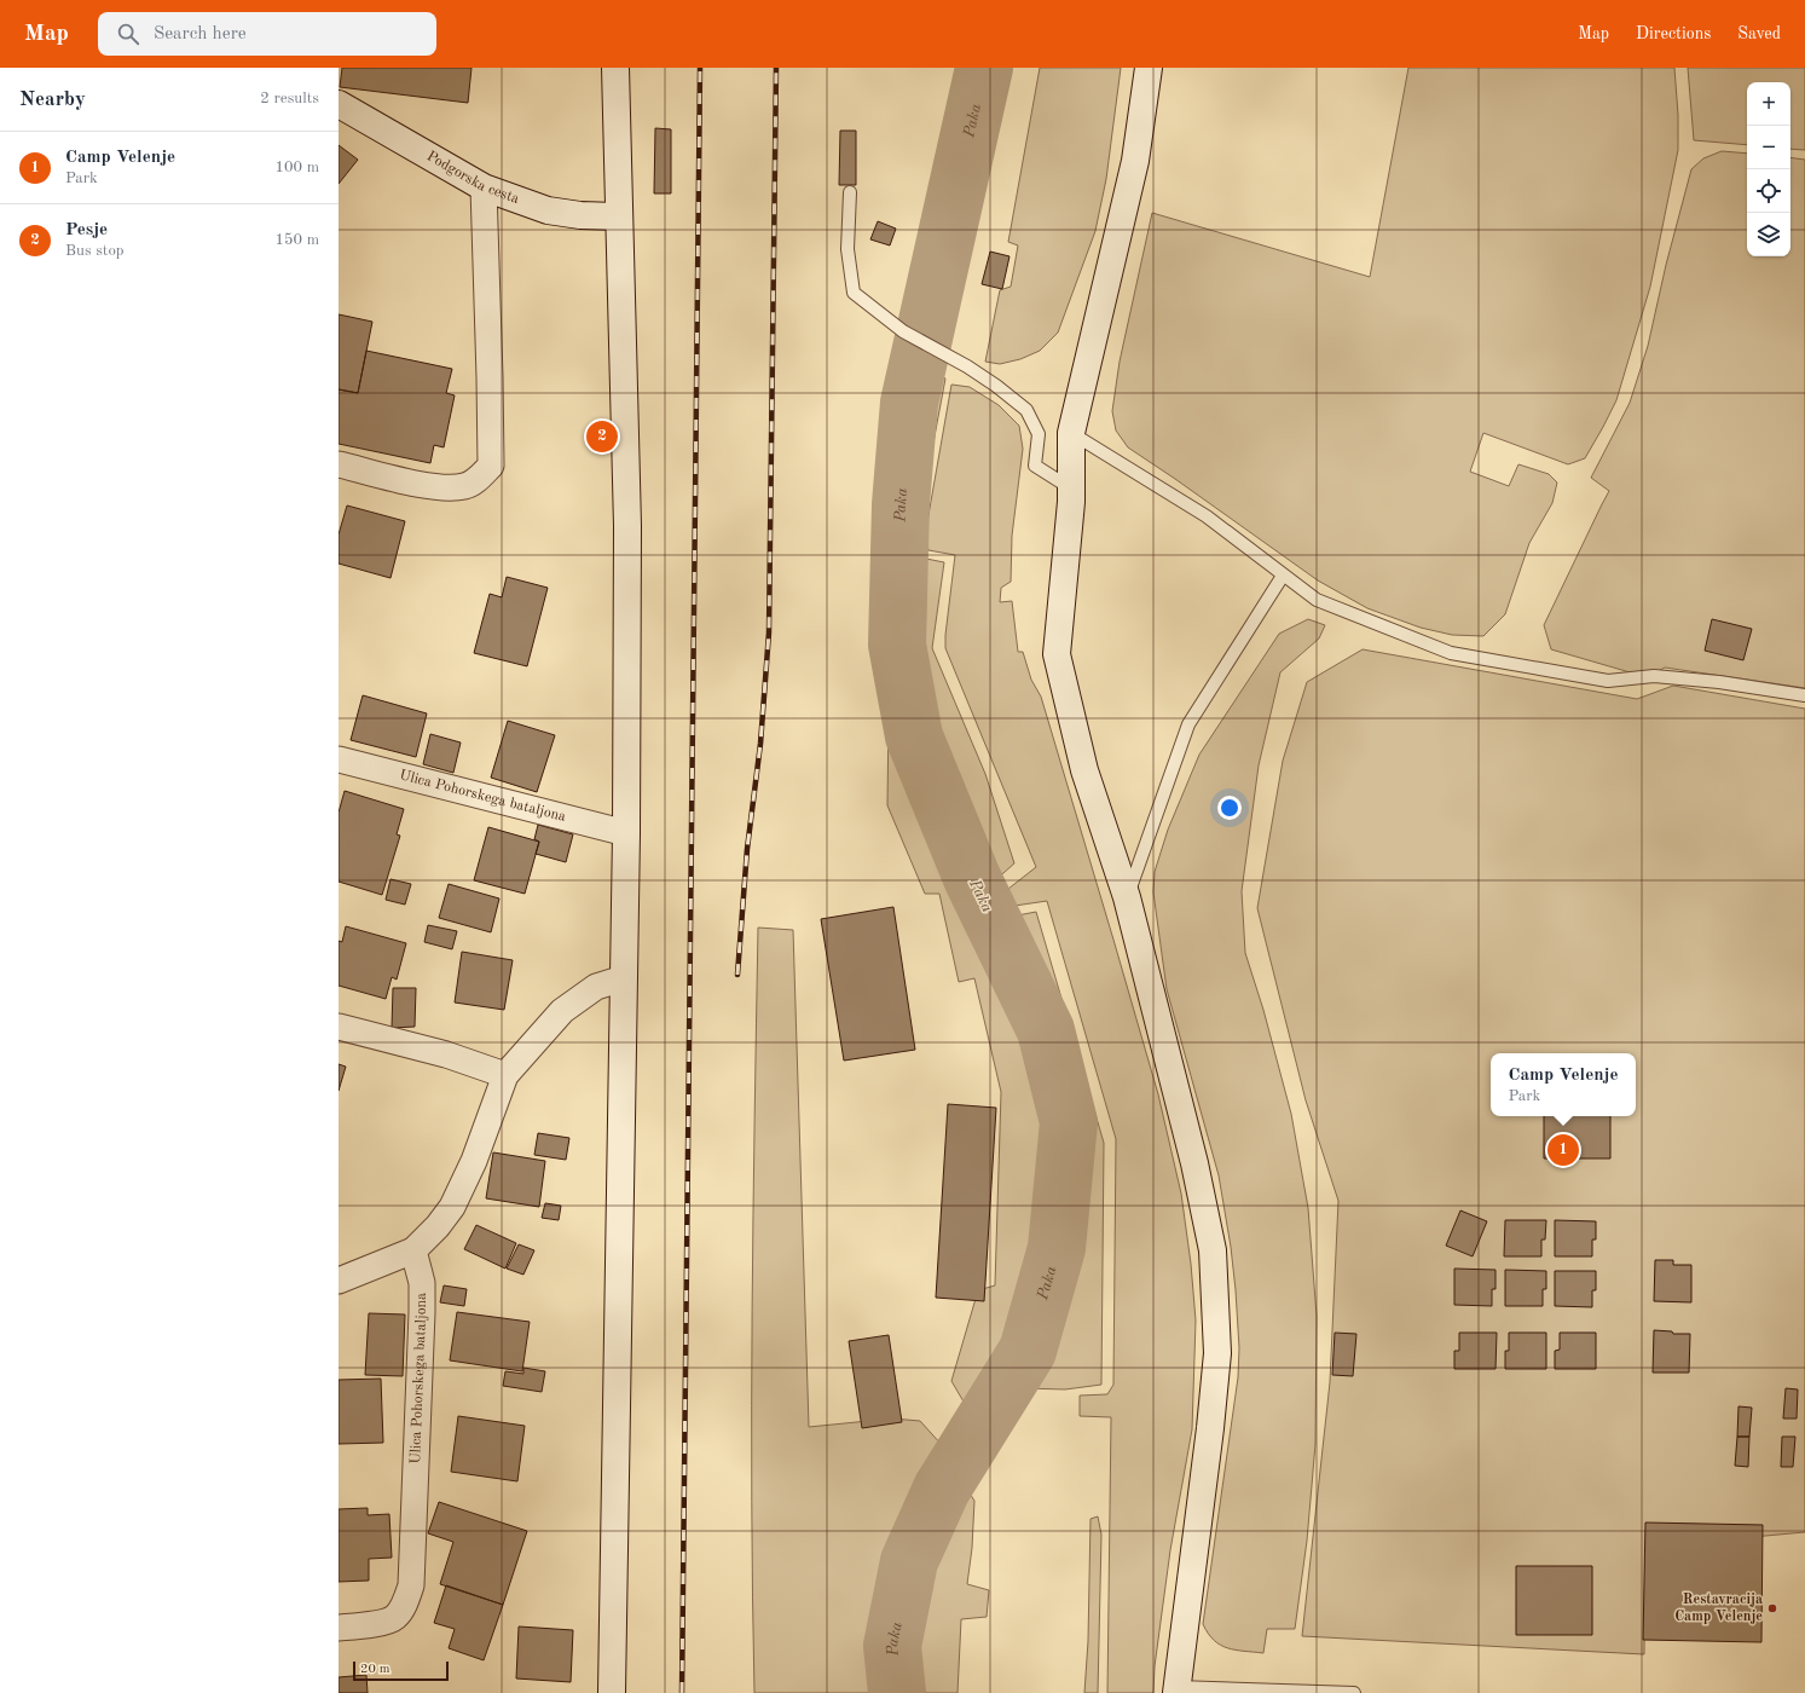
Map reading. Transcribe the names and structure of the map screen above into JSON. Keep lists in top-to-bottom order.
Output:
{
  "streets": {
    "street": ["Podgorska cesta", "Ulica Pohorskega bataljona"]
  },
  "water": ["Paka"],
  "places": ["Restavracija Camp Velenje"],
  "scale_bar": "20 m",
  "page": {
    "header": "Map",
    "search": "Search here",
    "nav": ["Map", "Directions", "Saved"],
    "heading": ["Nearby", "2 results"],
    "map_buttons": ["+", "−"],
    "list": [
      {
        "mark": "1",
        "name": "Camp Velenje",
        "note": "Park",
        "value": "100 m"
      },
      {
        "mark": "2",
        "name": "Pesje",
        "note": "Bus stop",
        "value": "150 m"
      }
    ],
    "pins": ["2", "1"],
    "popup": ["Camp Velenje", "Park"],
    "scale": "20 m"
  }
}
